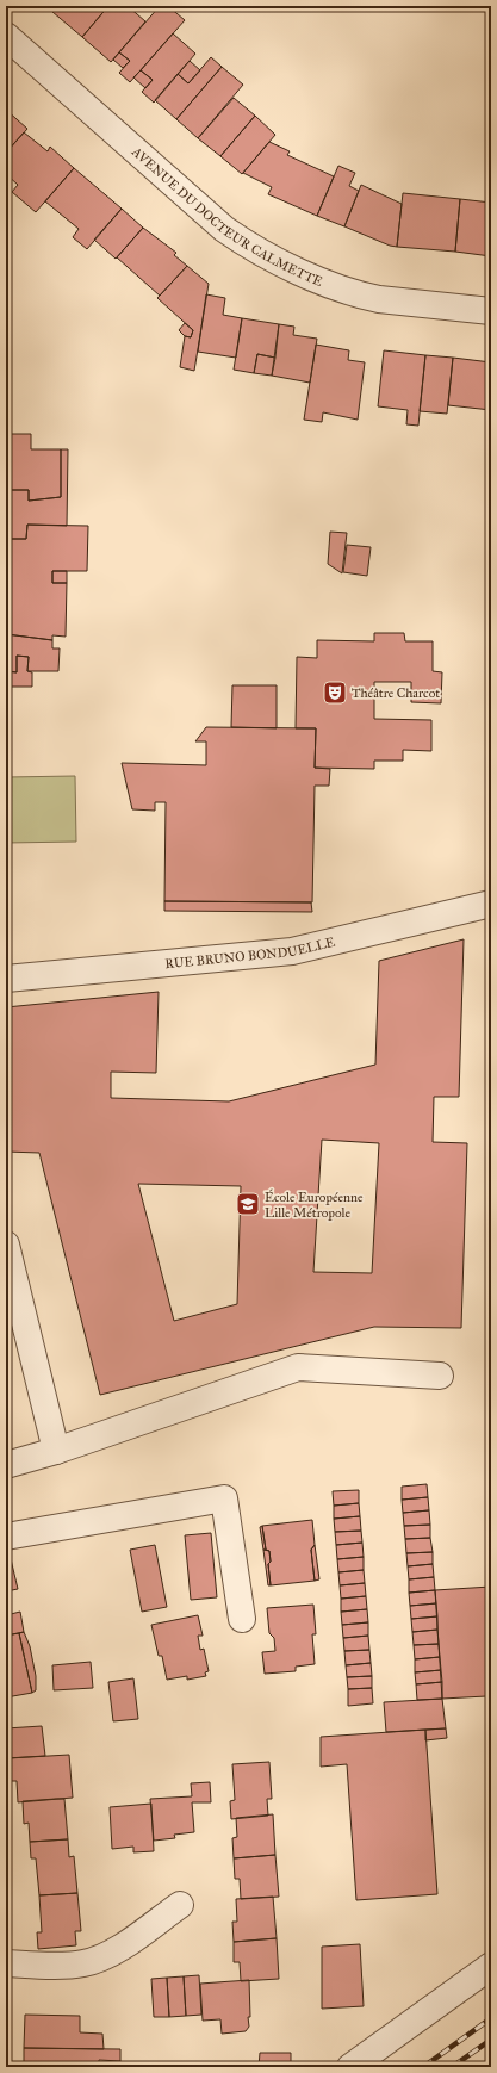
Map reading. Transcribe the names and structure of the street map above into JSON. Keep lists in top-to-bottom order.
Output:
{
  "streets": {
    "street": ["AVENUE DU DOCTEUR CALMETTE", "RUE BRUNO BONDUELLE"]
  },
  "places": {
    "theatre": ["Théâtre Charcot"],
    "school or university": ["École Européenne Lille Métropole"]
  }
}
